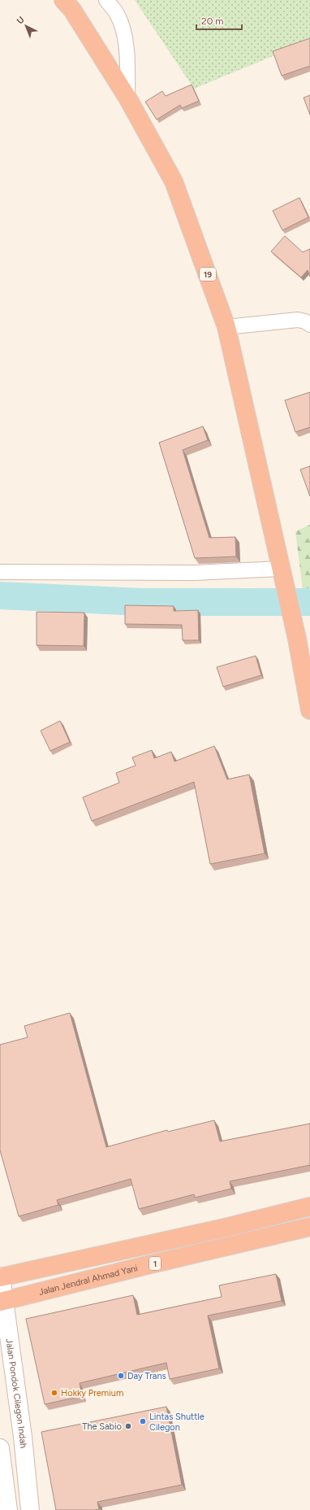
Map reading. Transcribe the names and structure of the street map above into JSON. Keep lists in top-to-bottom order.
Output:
{
  "streets": {
    "highway": ["19", "1", "Jalan Jendral Ahmad Yani"],
    "street": ["Jalan Pondok Cilegon Indah"]
  },
  "crossings": [
    ["1", "Jalan Pondok Cilegon Indah"],
    ["Jalan Jendral Ahmad Yani", "Jalan Pondok Cilegon Indah"]
  ],
  "places": [
    "Day Trans",
    "Hokky Premium",
    "Lintas Shuttle Cilegon",
    "The Sabio"
  ],
  "scale_bar": "20 m",
  "north": "top left"
}
